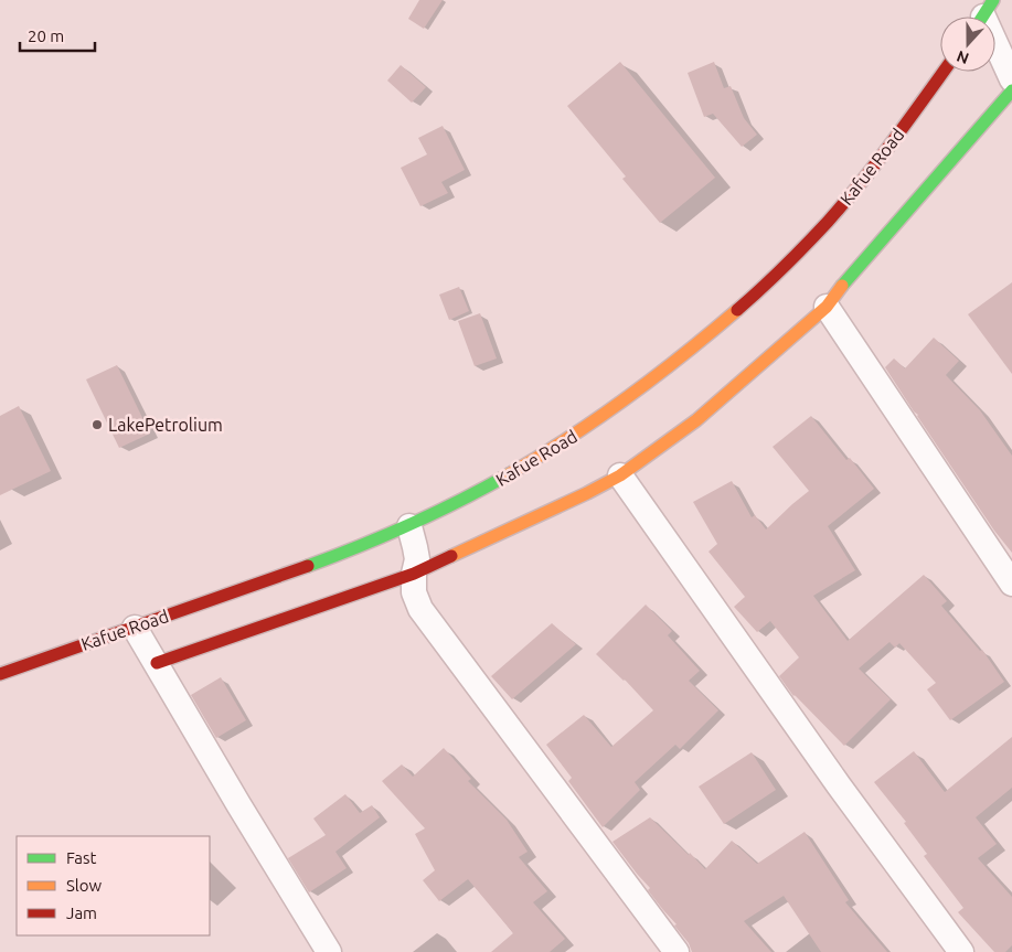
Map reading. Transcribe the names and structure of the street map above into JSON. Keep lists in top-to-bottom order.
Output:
{
  "streets": {
    "main road": ["Kafue Road"]
  },
  "places": ["LakePetrolium"],
  "legend": ["Fast", "Slow", "Jam"],
  "scale_bar": "20 m",
  "north": "bottom"
}
